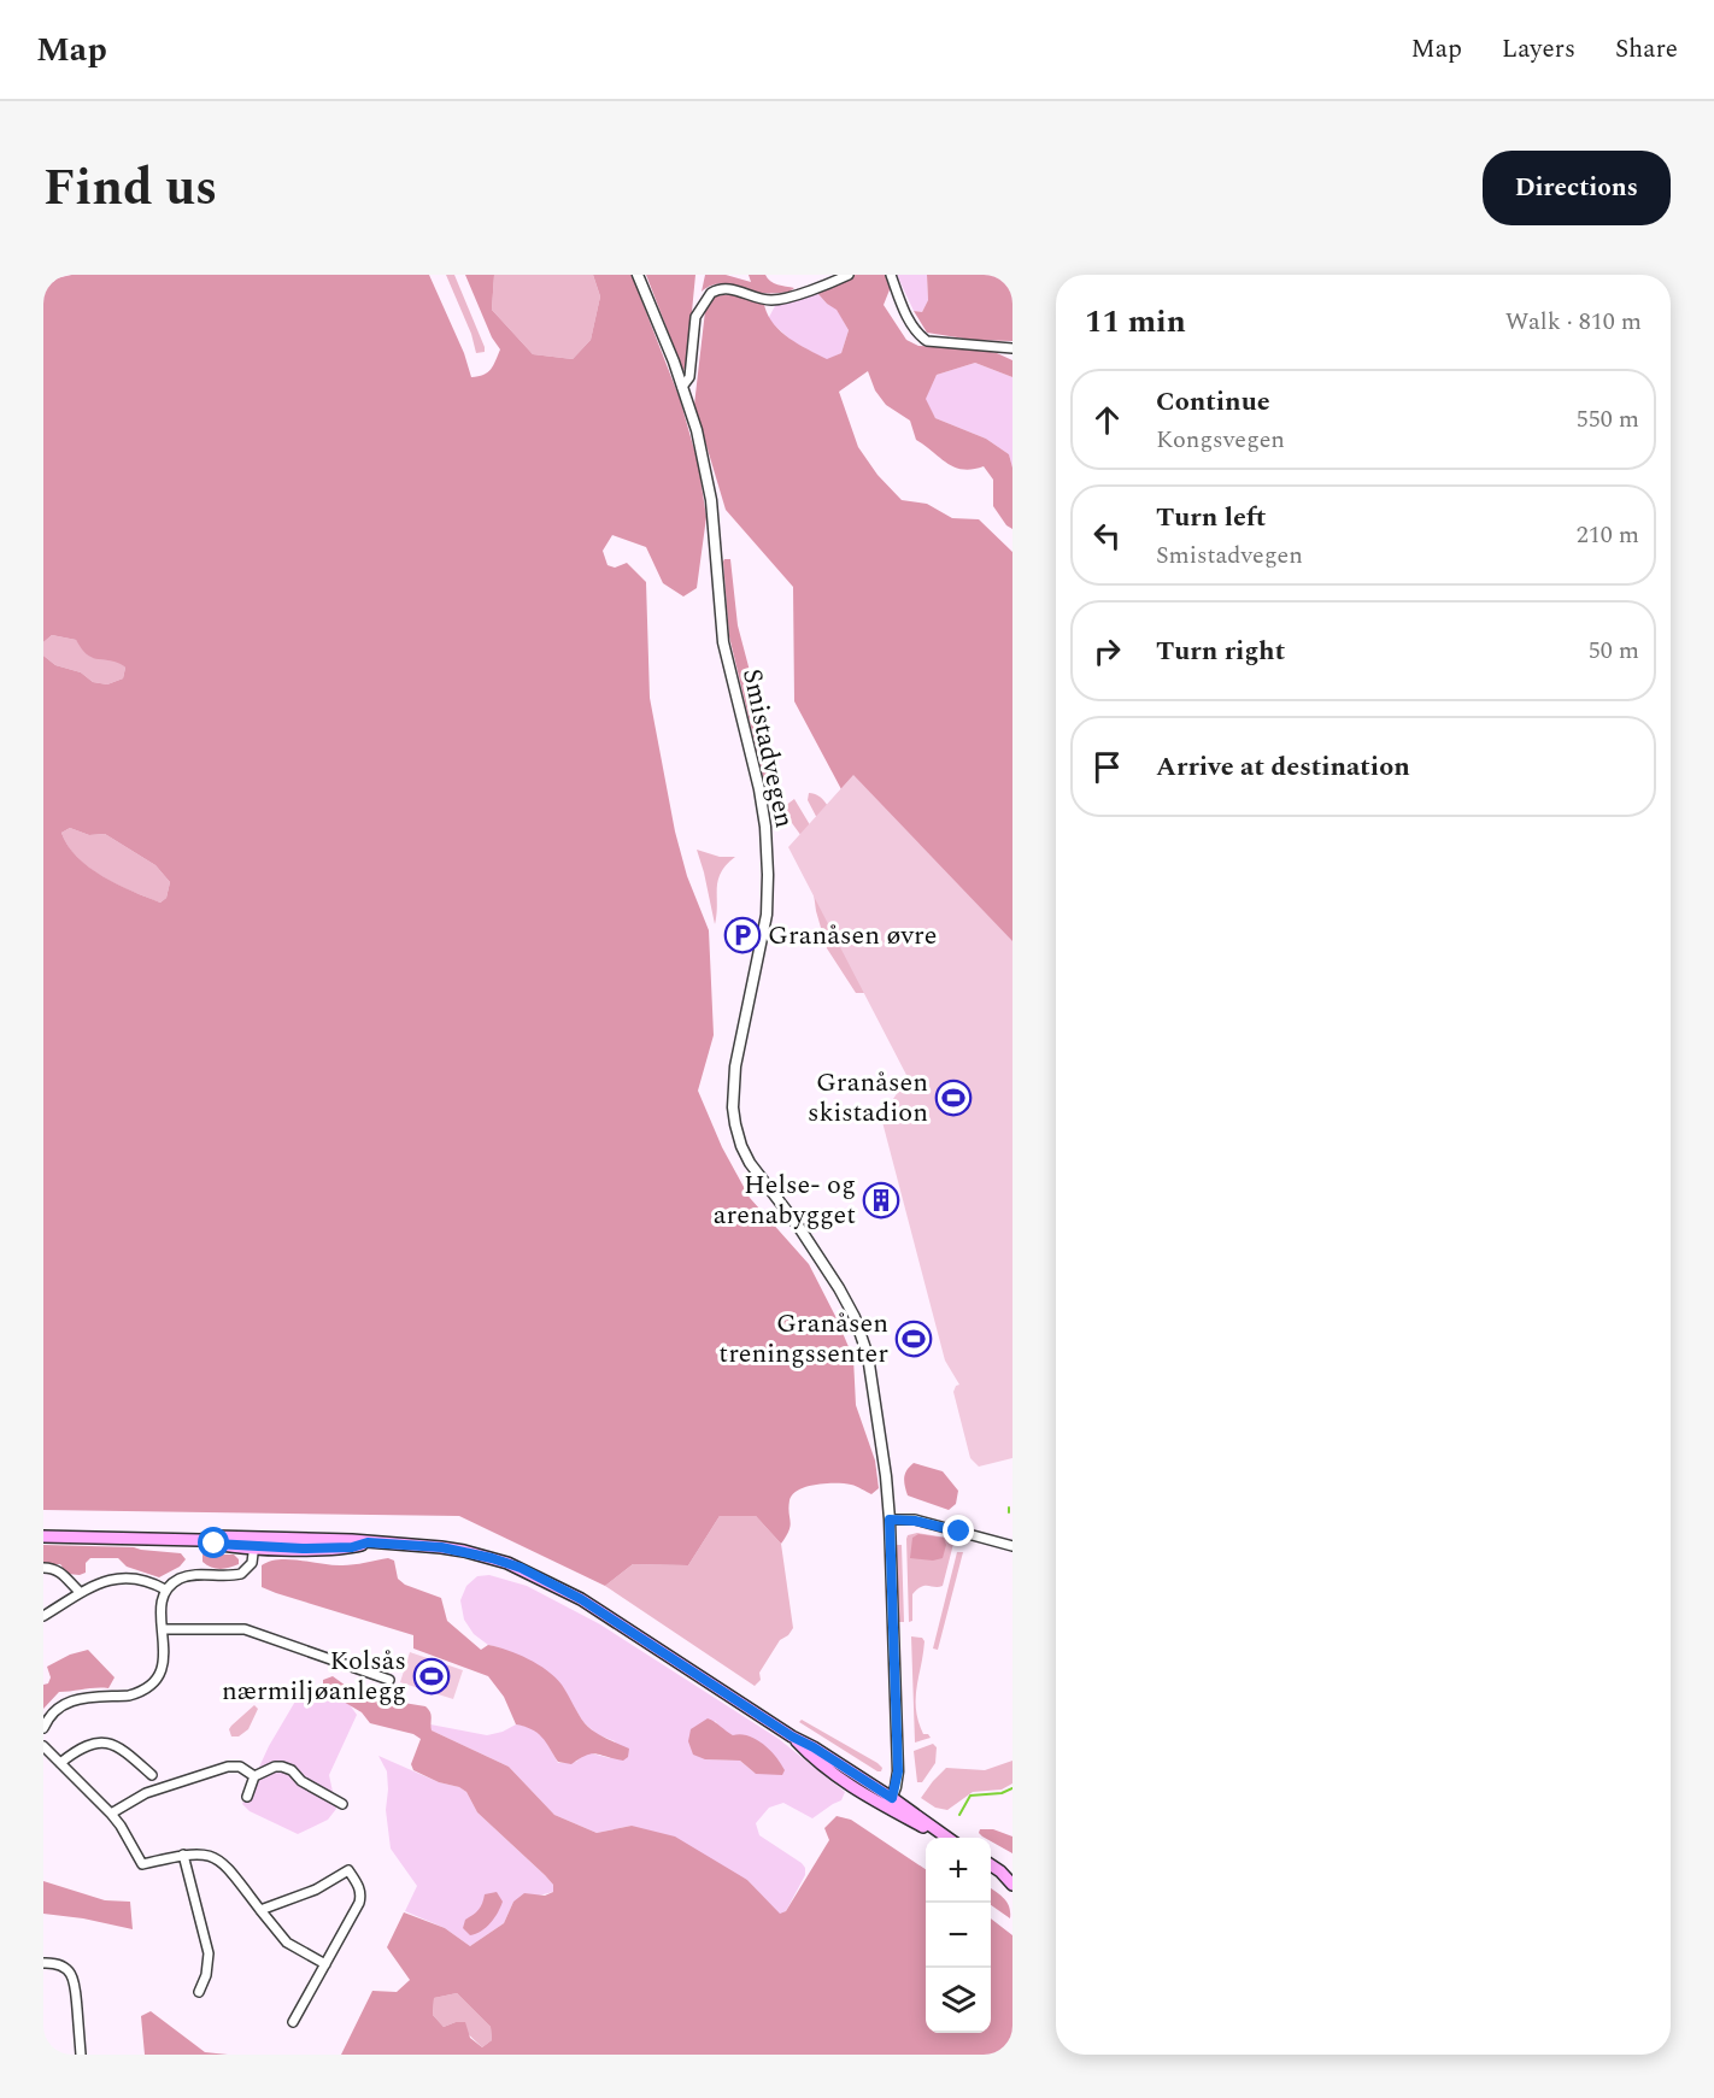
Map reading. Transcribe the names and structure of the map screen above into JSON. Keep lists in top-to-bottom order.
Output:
{
  "streets": {
    "street": ["Smistadvegen"]
  },
  "places": {
    "parking": ["Granåsen øvre"],
    "sports": ["Granåsen skistadion", "Granåsen treningssenter", "Kolsås nærmiljøanlegg"],
    "building": ["Helse- og arenabygget"]
  },
  "page": {
    "header": "Map",
    "nav": ["Map", "Layers", "Share"],
    "title": "Find us",
    "buttons": "Directions",
    "heading": ["11 min", "Walk · 810 m"],
    "list": [
      ["Continue", "Kongsvegen", "550 m"],
      ["Turn left", "Smistadvegen", "210 m"],
      ["Turn right", "50 m"],
      "Arrive at destination"
    ],
    "map_buttons": ["+", "−"]
  }
}
